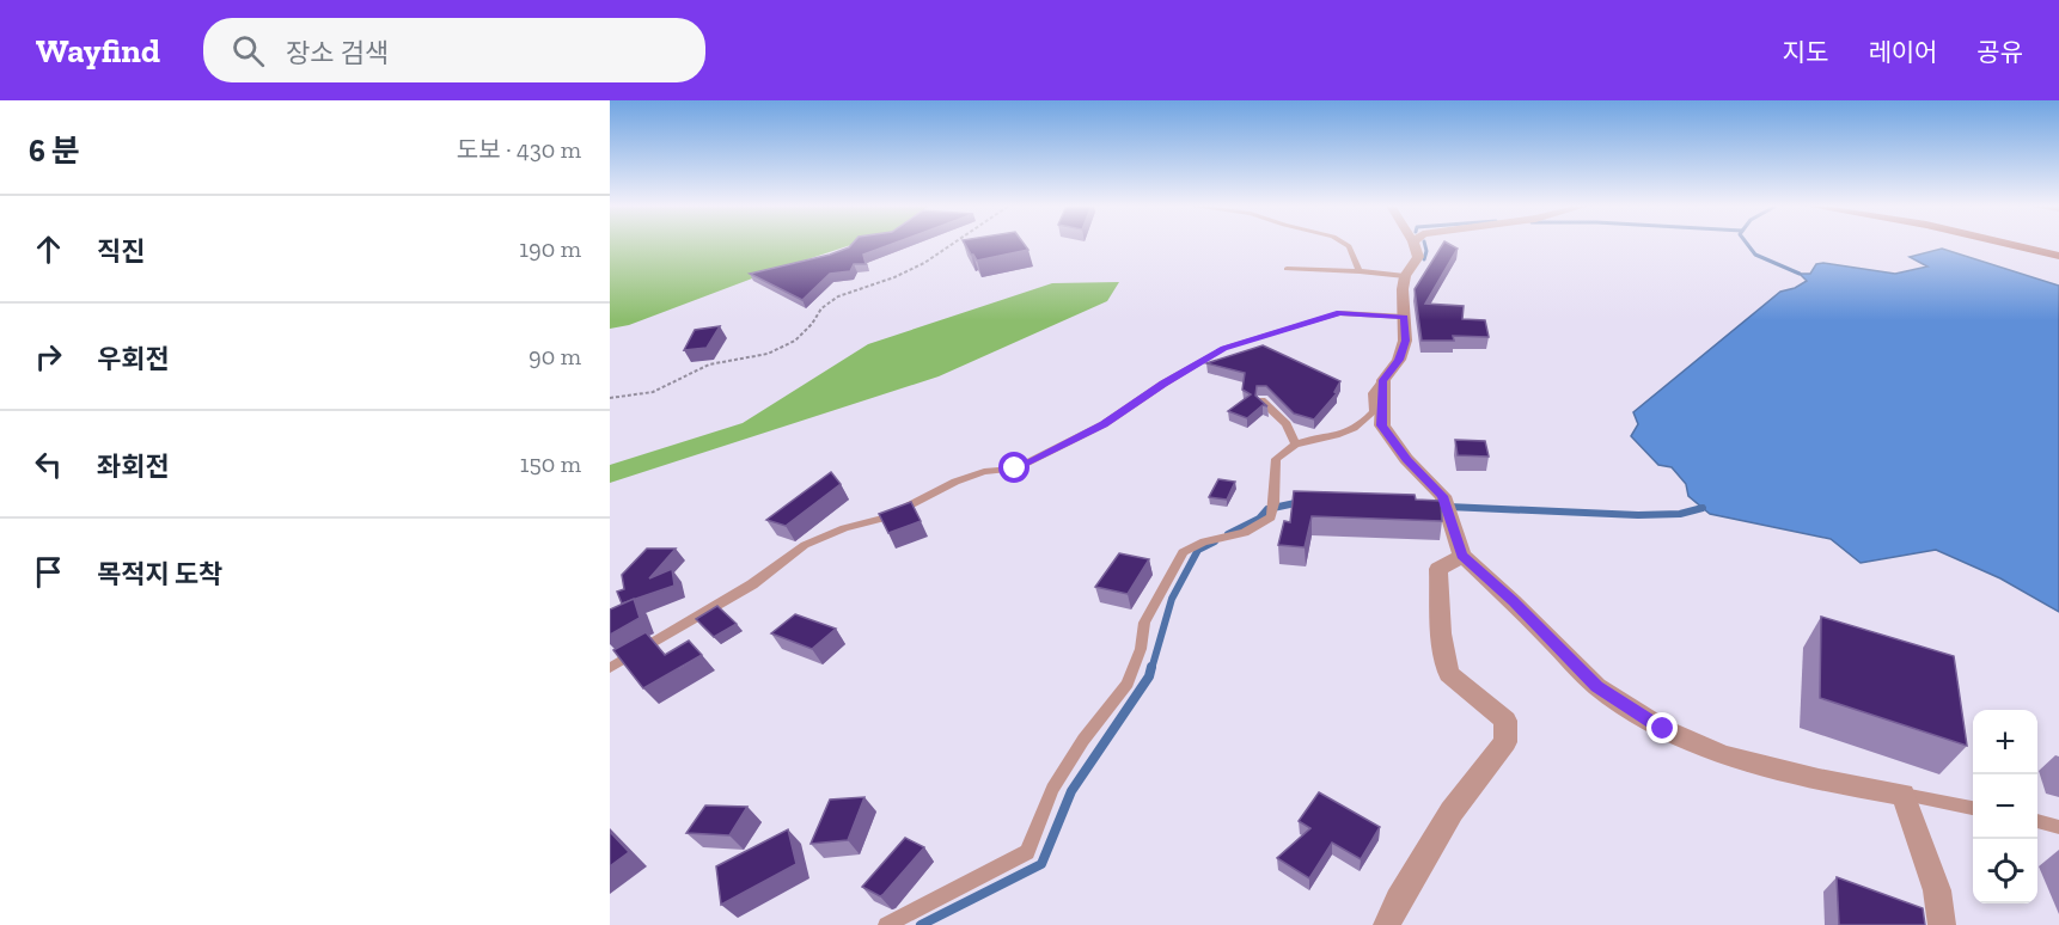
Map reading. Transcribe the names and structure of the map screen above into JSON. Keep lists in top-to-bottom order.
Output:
{
  "page": {
    "header": "Wayfind",
    "search": "장소 검색",
    "nav": ["지도", "레이어", "공유"],
    "heading": ["6 분", "도보 · 430 m"],
    "list": [
      ["직진", "190 m"],
      ["우회전", "90 m"],
      ["좌회전", "150 m"],
      "목적지 도착"
    ],
    "map_buttons": ["+", "−"]
  }
}
